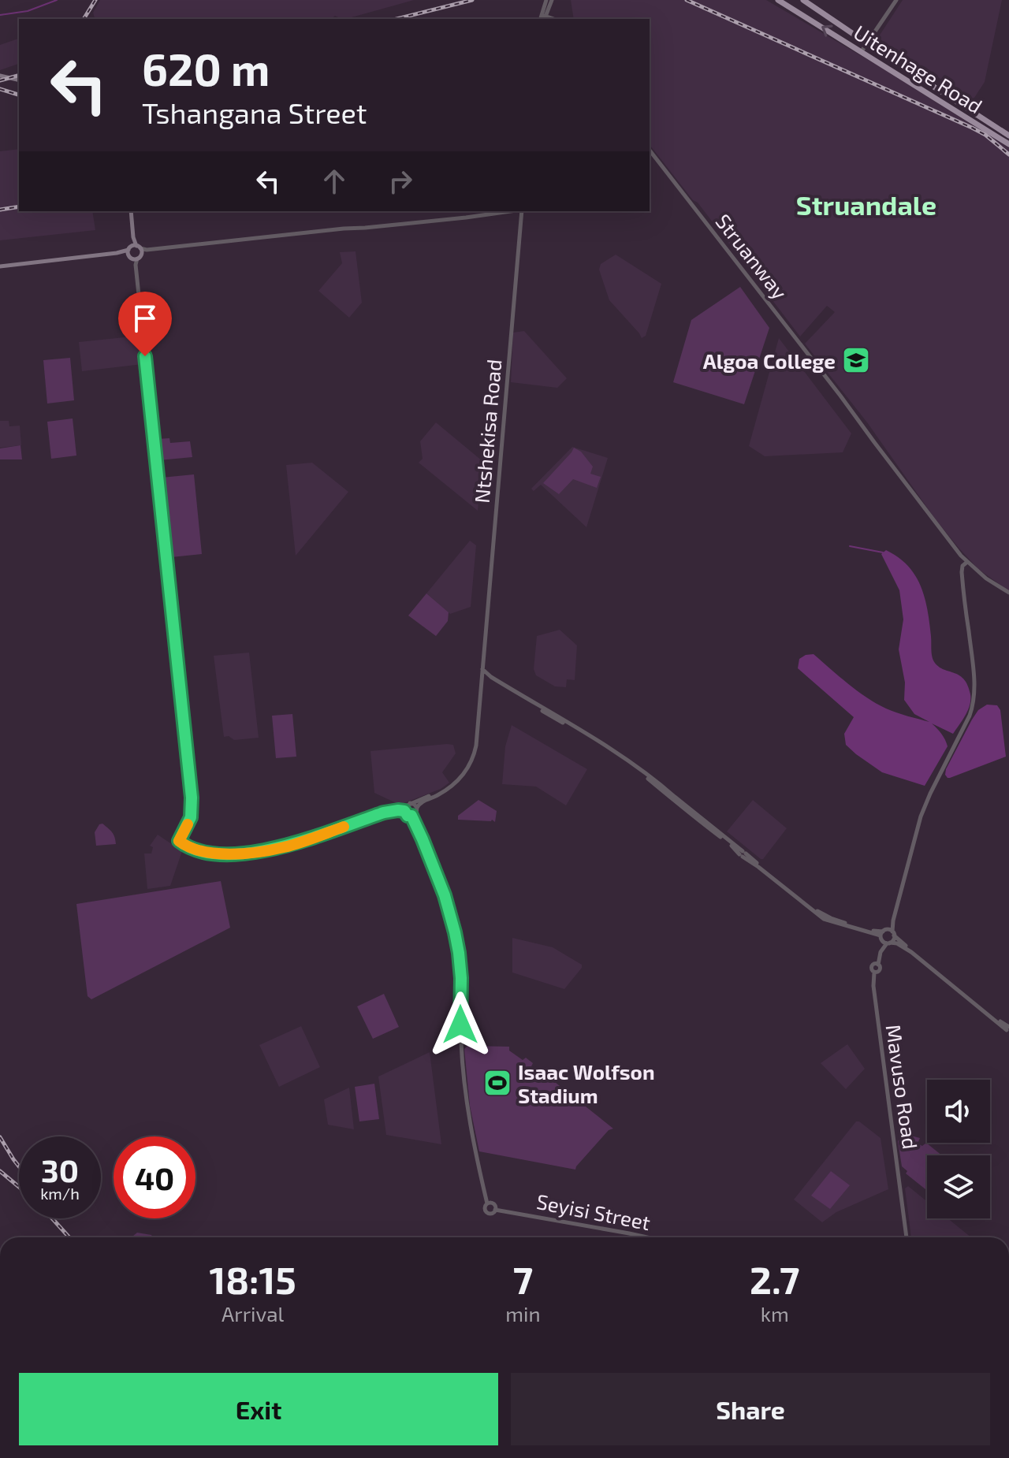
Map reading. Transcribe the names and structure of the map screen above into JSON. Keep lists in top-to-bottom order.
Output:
{
  "streets": {
    "main road": ["Uitenhage Road"],
    "street": [
      "Struanway",
      "Ntshekisa Road",
      "Mavuso Road",
      "Seyisi Street"
    ]
  },
  "districts": ["Struandale"],
  "places": {
    "school or university": ["Algoa College"],
    "sports": ["Isaac Wolfson Stadium"]
  },
  "page": {
    "turn": ["620 m", "Tshangana Street"],
    "speed": "30 km/h",
    "limit": "40",
    "eta": [
      "18:15",
      "Arrival",
      "7",
      "min",
      "2.7",
      "km"
    ],
    "buttons": ["Exit", "Share"]
  }
}
